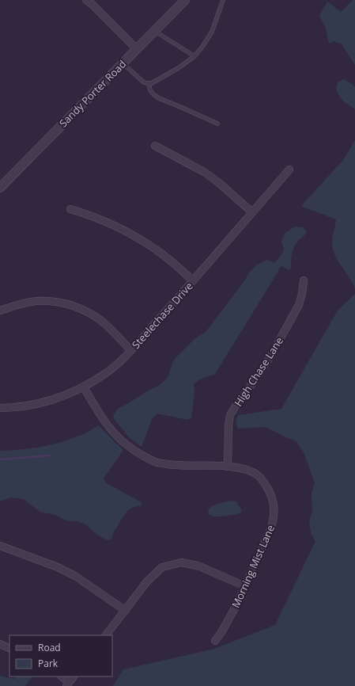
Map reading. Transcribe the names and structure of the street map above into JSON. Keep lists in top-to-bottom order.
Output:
{
  "streets": {
    "street": [
      "Sandy Porter Road",
      "Steelechase Drive",
      "High Chase Lane",
      "Morning Mist Lane"
    ]
  },
  "crossings": [
    ["Steelechase Drive", "Morning Mist Lane"],
    ["High Chase Lane", "Morning Mist Lane"]
  ],
  "legend": ["Road", "Park"]
}
